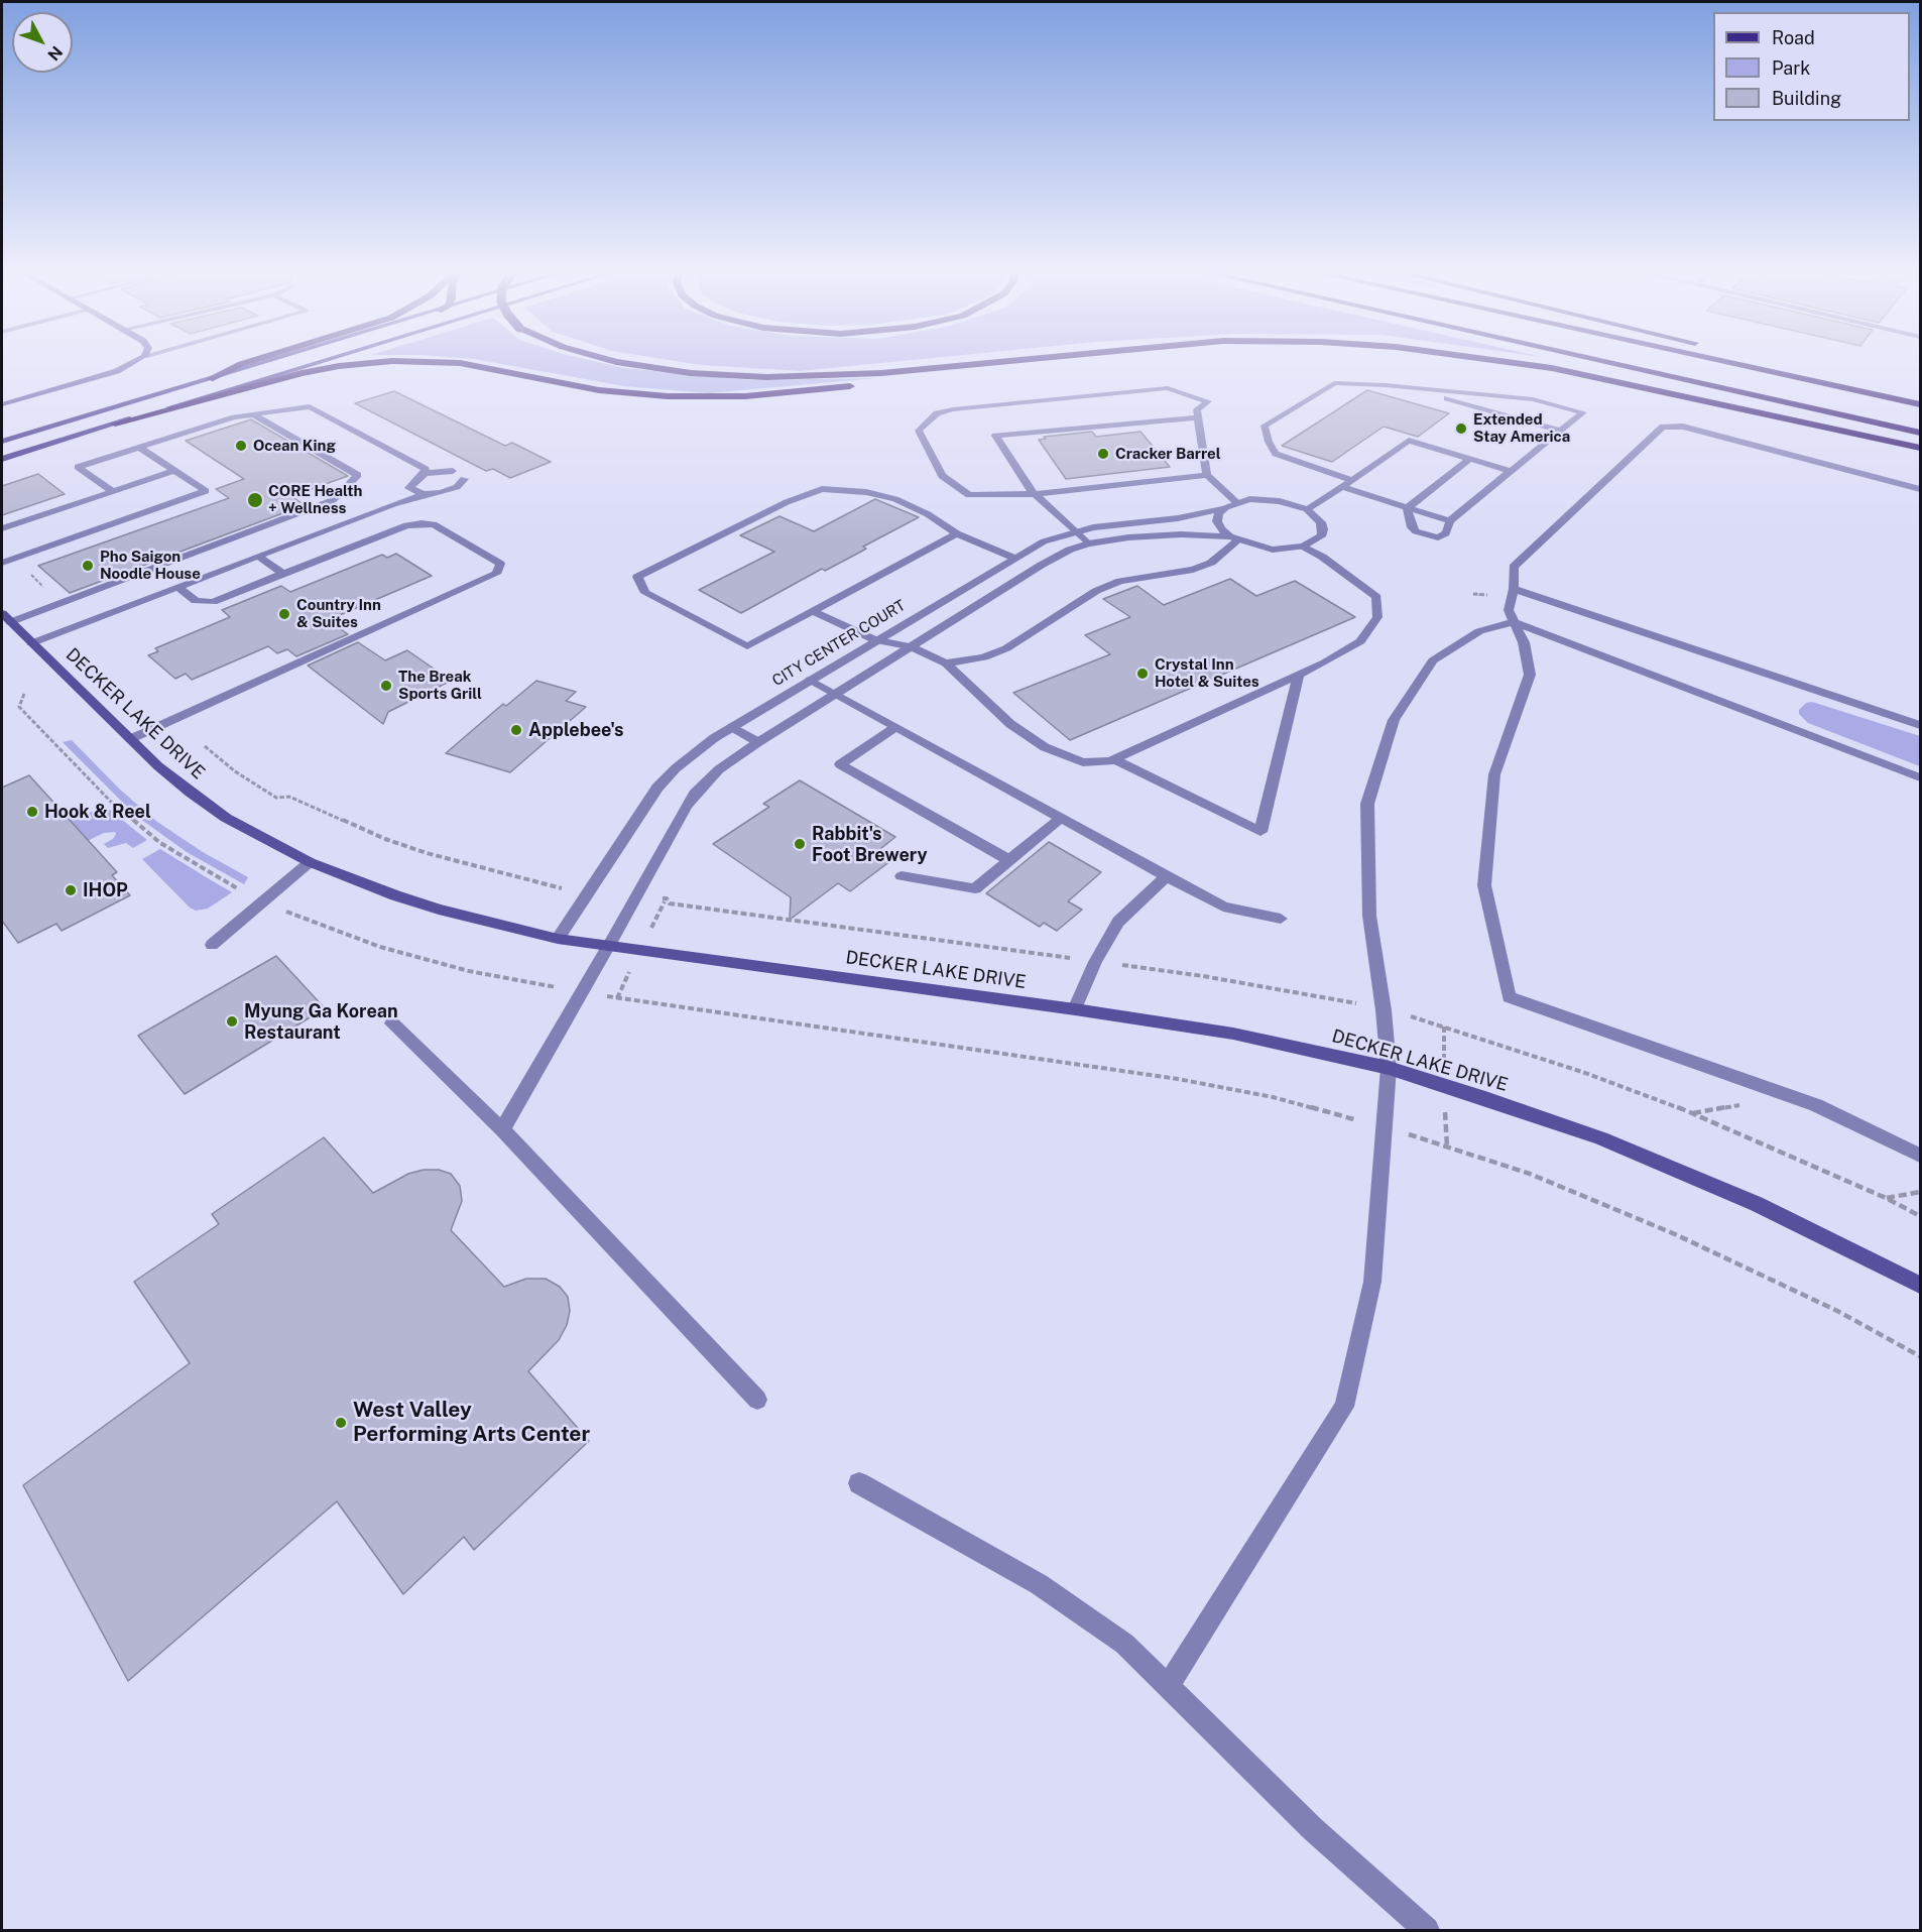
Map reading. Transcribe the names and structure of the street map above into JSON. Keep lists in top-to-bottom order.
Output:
{
  "streets": {
    "street": ["CITY CENTER COURT", "DECKER LAKE DRIVE"]
  },
  "crossings": [
    ["CITY CENTER COURT", "DECKER LAKE DRIVE"]
  ],
  "places": [
    "Extended Stay America",
    "Ocean King",
    "Cracker Barrel",
    "CORE Health + Wellness",
    "Pho Saigon Noodle House",
    "Country Inn & Suites",
    "Crystal Inn Hotel & Suites",
    "The Break Sports Grill",
    "Applebee's",
    "Hook & Reel",
    "Rabbit's Foot Brewery",
    "IHOP",
    "Myung Ga Korean Restaurant",
    "West Valley Performing Arts Center"
  ],
  "legend": ["Road", "Park", "Building"],
  "north": "bottom right"
}
